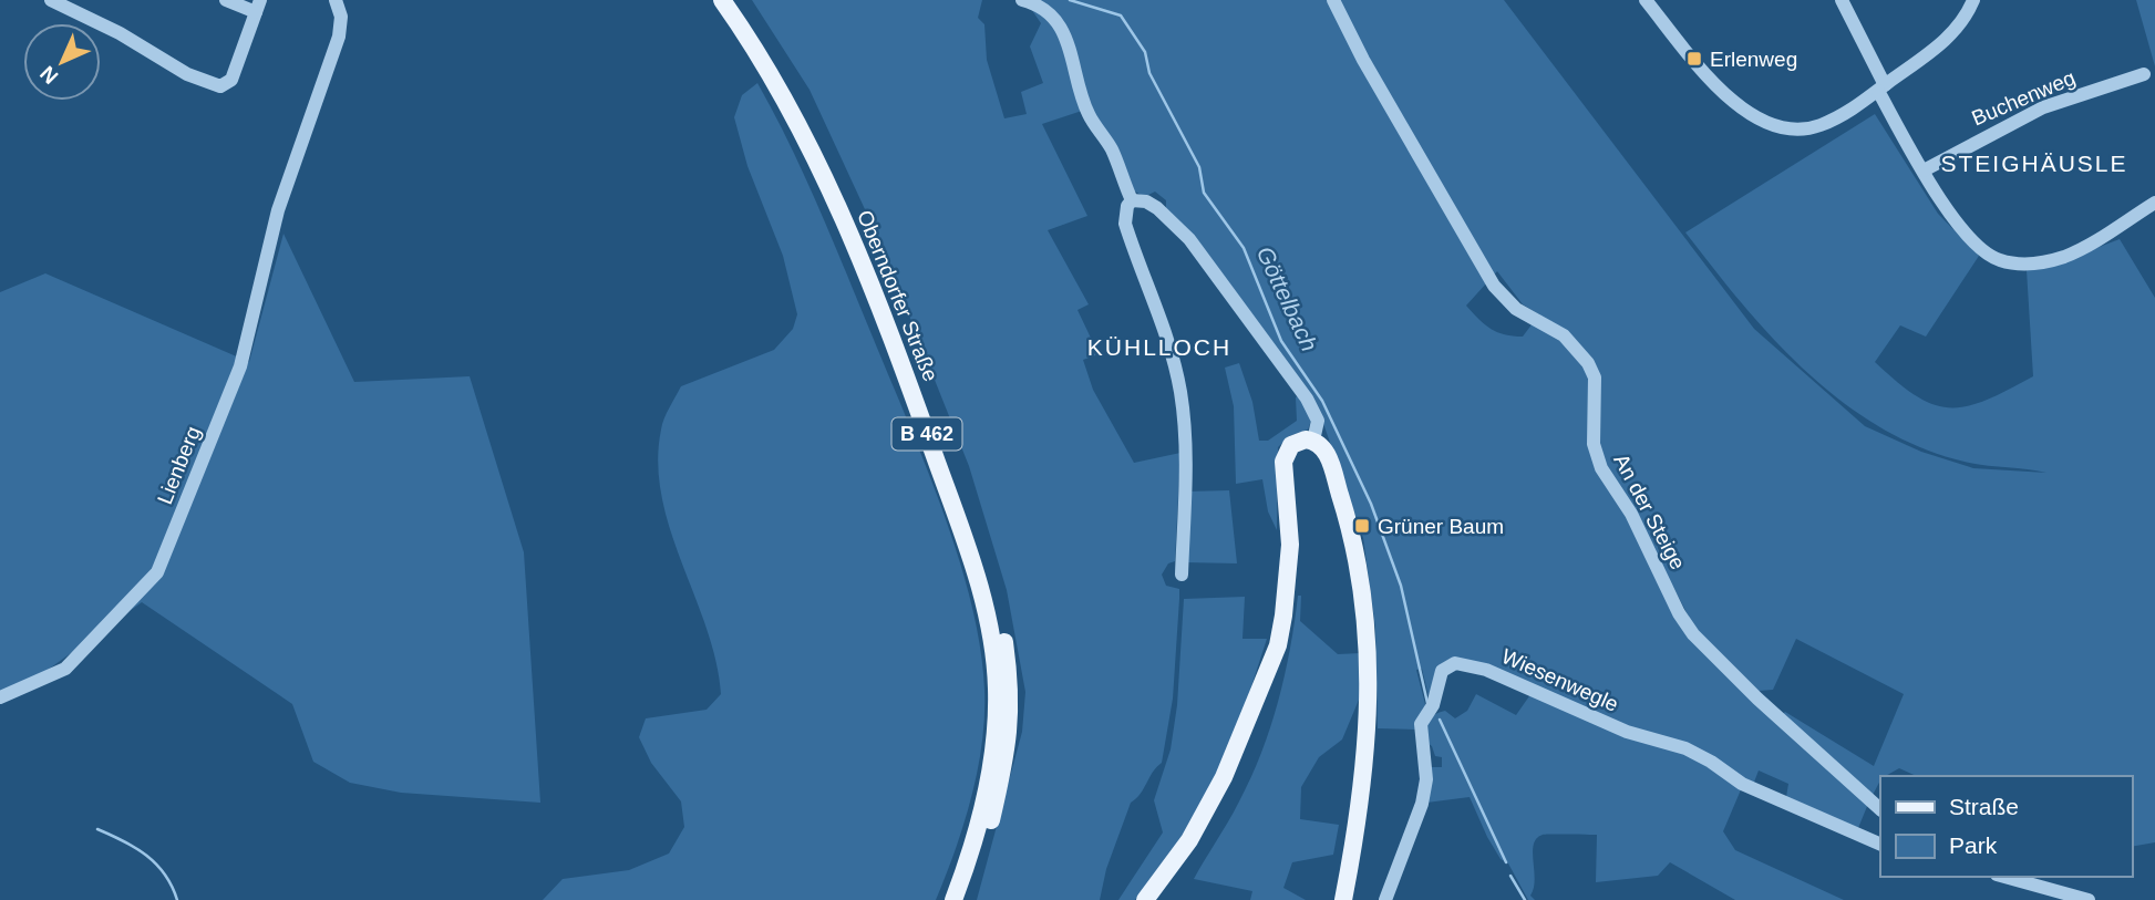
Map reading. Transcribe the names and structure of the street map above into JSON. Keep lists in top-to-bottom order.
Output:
{
  "streets": {
    "main road": ["Oberndorfer Straße", "B 462"],
    "street": [
      "Buchenweg",
      "Lienberg",
      "An der Steige",
      "Wiesenwegle"
    ]
  },
  "districts": ["STEIGHÄUSLE", "KÜHLLOCH"],
  "water": ["Göttelbach"],
  "places": {
    "transit": ["Erlenweg", "Grüner Baum"]
  },
  "legend": ["Straße", "Park"],
  "north": "bottom left"
}
